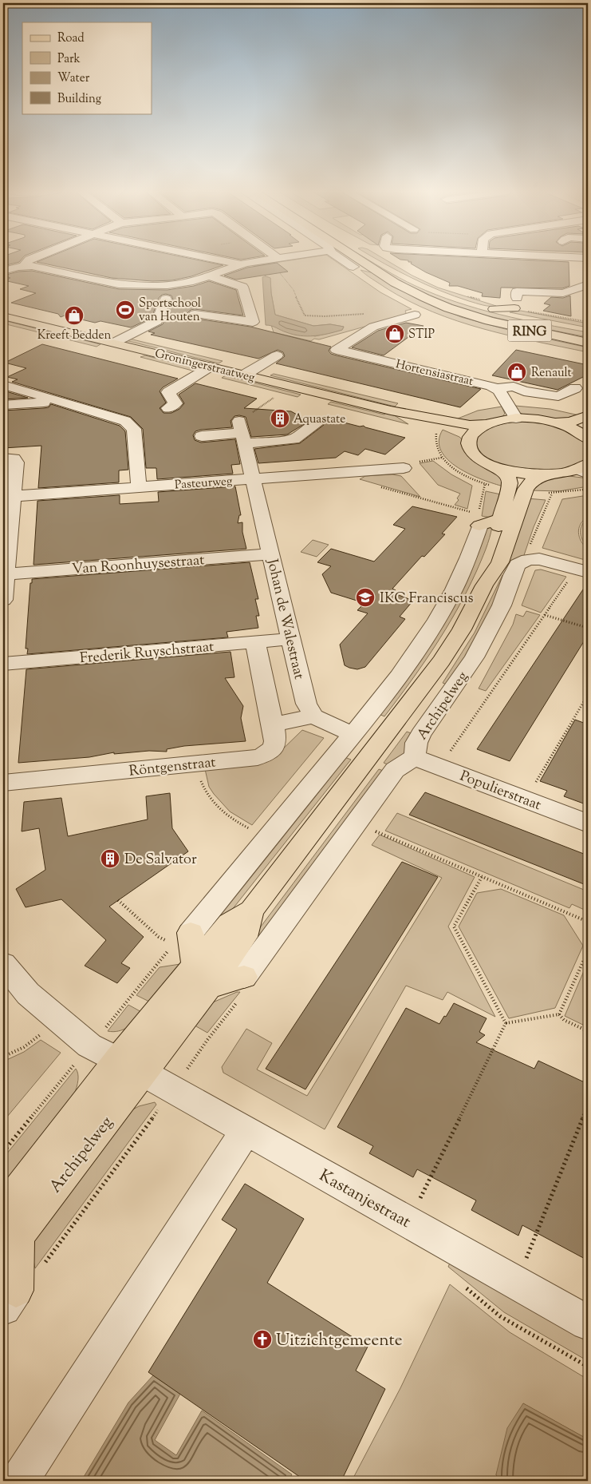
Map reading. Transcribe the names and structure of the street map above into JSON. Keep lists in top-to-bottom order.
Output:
{
  "streets": {
    "main road": ["RING", "Groningerstraatweg", "Archipelweg"],
    "street": [
      "Hortensiastraat",
      "Pasteurweg",
      "Van Roonhuysestraat",
      "Johan de Walestraat",
      "Frederik Ruyschstraat",
      "Röntgenstraat",
      "Populierstraat",
      "Kastanjestraat"
    ]
  },
  "crossings": [
    ["Pasteurweg", "Johan de Walestraat"],
    ["Van Roonhuysestraat", "Johan de Walestraat"],
    ["Johan de Walestraat", "Frederik Ruyschstraat"],
    ["Archipelweg", "Populierstraat"],
    ["Archipelweg", "Kastanjestraat"]
  ],
  "places": {
    "sports": ["Sportschool van Houten"],
    "shop": ["Kreeft Bedden", "STIP", "Renault"],
    "building": ["Aquastate", "De Salvator"],
    "school or university": ["IKC Franciscus"],
    "church": ["Uitzichtgemeente"]
  },
  "legend": [
    "Road",
    "Park",
    "Water",
    "Building"
  ]
}
